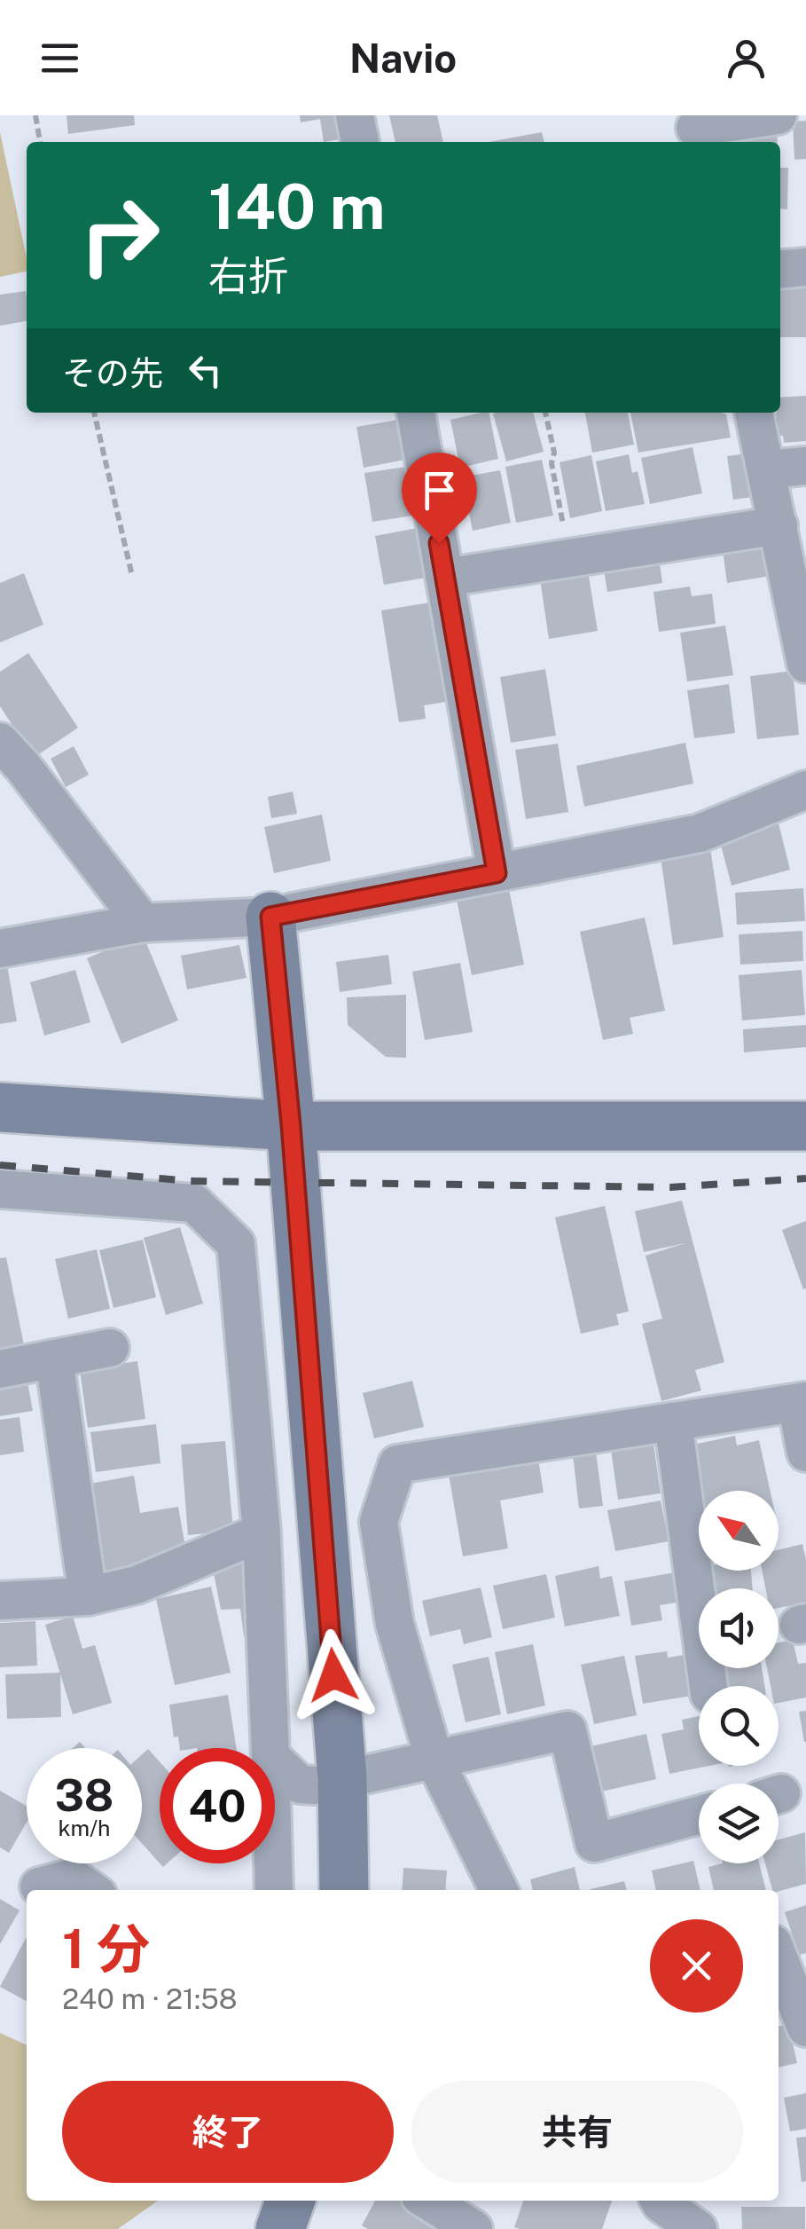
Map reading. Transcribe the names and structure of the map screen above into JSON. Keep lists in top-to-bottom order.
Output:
{
  "north": "top left",
  "page": {
    "header": "Navio",
    "turn": ["140 m", "右折"],
    "then": "その先",
    "speed": "38 km/h",
    "limit": "40",
    "heading": ["1 分", "240 m · 21:58"],
    "buttons": ["終了", "共有"]
  }
}
